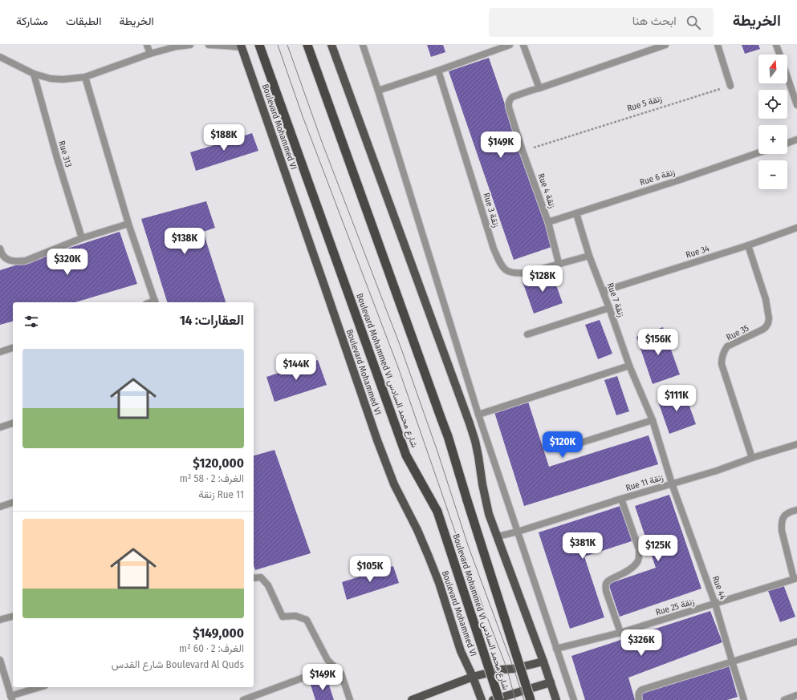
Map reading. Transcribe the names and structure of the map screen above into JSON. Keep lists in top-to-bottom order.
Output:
{
  "streets": {
    "highway": ["Boulevard Mohammed VI شارع محمد السادس"],
    "main road": ["Boulevard Mohammed VI"],
    "street": [
      "Rue 313",
      "Rue 6 زنقة",
      "Rue 4 زنقة",
      "Rue 3 زنقة",
      "Rue 34",
      "Rue 7 زنقة",
      "Rue 35",
      "Rue 11 زنقة",
      "Rue 44",
      "Rue 25 زنقة"
    ],
    "path": ["Rue 5 زنقة"]
  },
  "crossings": [
    ["Rue 5 زنقة", "Rue 4 زنقة"],
    ["Rue 6 زنقة", "Rue 4 زنقة"],
    ["Rue 6 زنقة", "Rue 7 زنقة"],
    ["Rue 4 زنقة", "Rue 3 زنقة"],
    ["Rue 3 زنقة", "Rue 7 زنقة"],
    ["Rue 34", "Rue 7 زنقة"],
    ["Rue 34", "Rue 35"],
    ["Rue 7 زنقة", "Rue 11 زنقة"],
    ["Rue 7 زنقة", "Rue 44"],
    ["Rue 35", "Rue 11 زنقة"],
    ["Rue 11 زنقة", "Rue 44"],
    ["Rue 44", "Rue 25 زنقة"]
  ],
  "north": "top",
  "page": {
    "header": "الخريطة",
    "search": "ابحث هنا",
    "nav": ["الخريطة", "الطبقات", "مشاركة"],
    "map_buttons": ["+", "−"],
    "price": [
      "$188K",
      "$149K",
      "$138K",
      "$320K",
      "$128K",
      "$156K",
      "$144K",
      "$111K",
      "$120K",
      "$381K",
      "$125K",
      "$105K",
      "$326K",
      "$149K"
    ],
    "heading": "العقارات: 14",
    "list": [
      {
        "name": "$120,000",
        "note": "الغرف: 2 · 58 m² · Rue 11 زنقة"
      },
      {
        "name": "$149,000",
        "note": "الغرف: 2 · 60 m² · Boulevard Al Quds شارع القدس"
      }
    ]
  }
}
